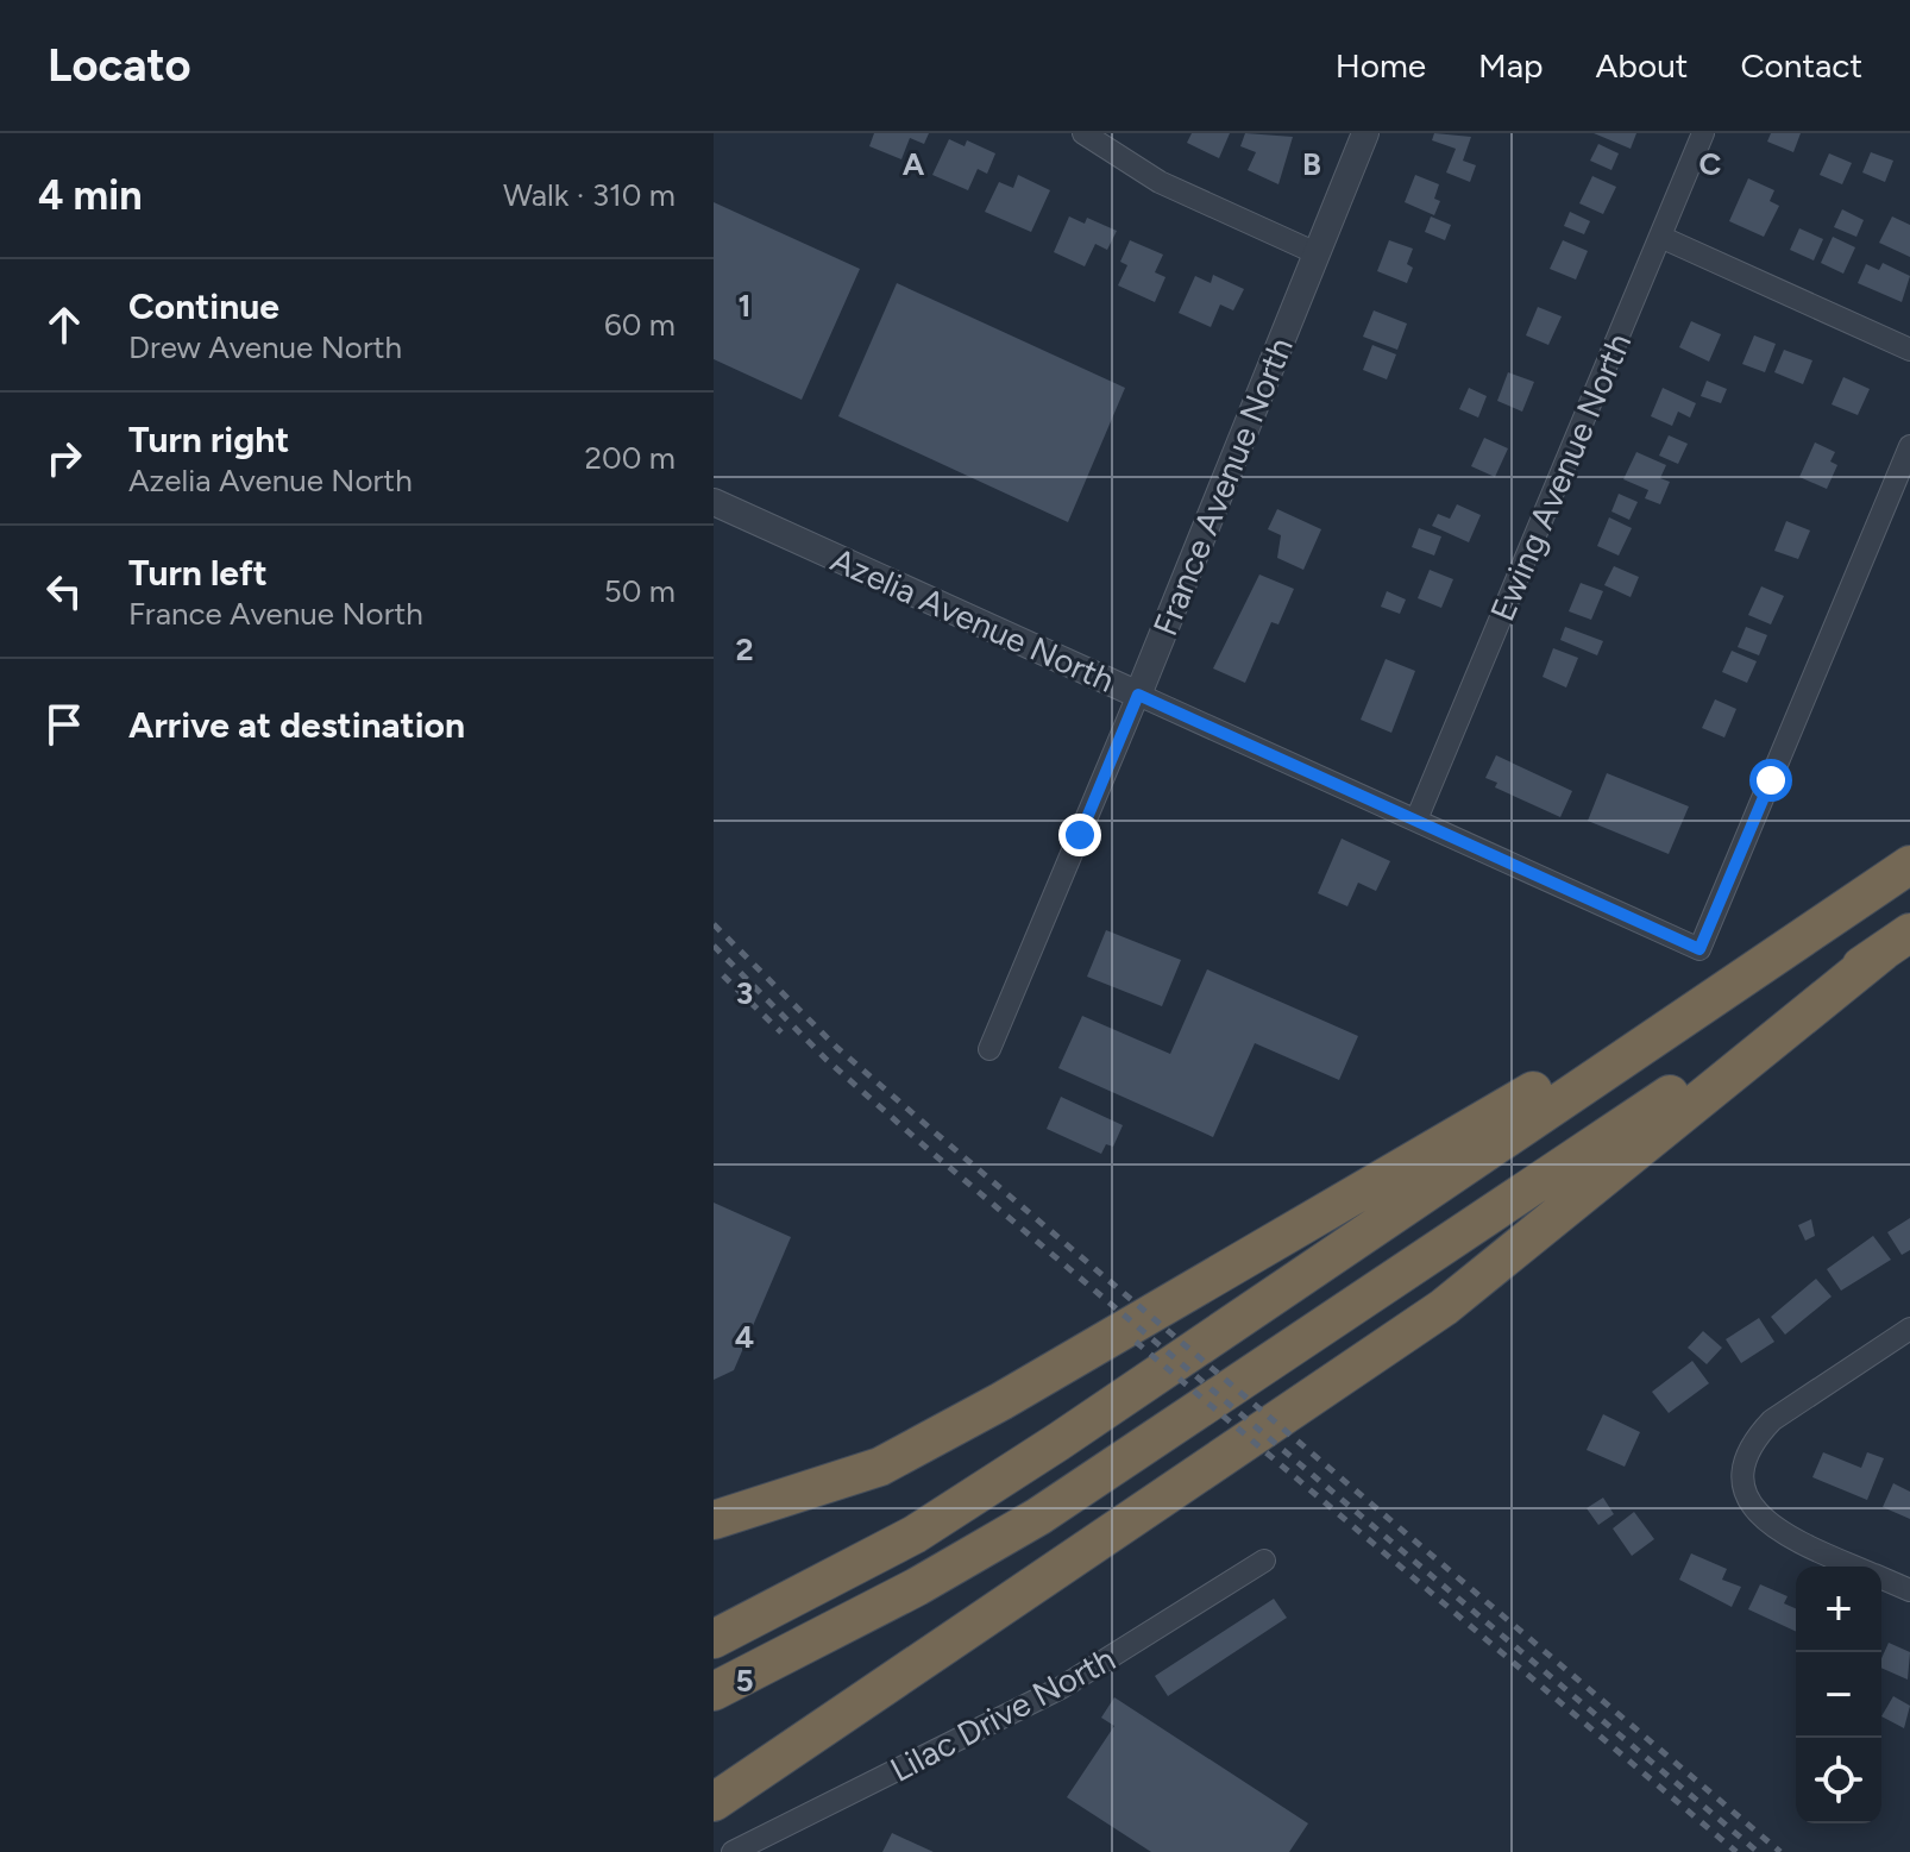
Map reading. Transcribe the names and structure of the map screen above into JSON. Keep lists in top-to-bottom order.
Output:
{
  "streets": {
    "street": [
      "Ewing Avenue North",
      "France Avenue North",
      "Azelia Avenue North",
      "Lilac Drive North"
    ]
  },
  "crossings": [
    ["Ewing Avenue North", "Azelia Avenue North"],
    ["France Avenue North", "Azelia Avenue North"]
  ],
  "page": {
    "header": "Locato",
    "nav": [
      "Home",
      "Map",
      "About",
      "Contact"
    ],
    "heading": ["4 min", "Walk · 310 m"],
    "list": [
      ["Continue", "Drew Avenue North", "60 m"],
      ["Turn right", "Azelia Avenue North", "200 m"],
      ["Turn left", "France Avenue North", "50 m"],
      "Arrive at destination"
    ],
    "map_buttons": ["+", "−"]
  },
  "grid": {
    "columns": ["A", "B", "C"],
    "rows": [
      "1",
      "2",
      "3",
      "4",
      "5"
    ]
  }
}
